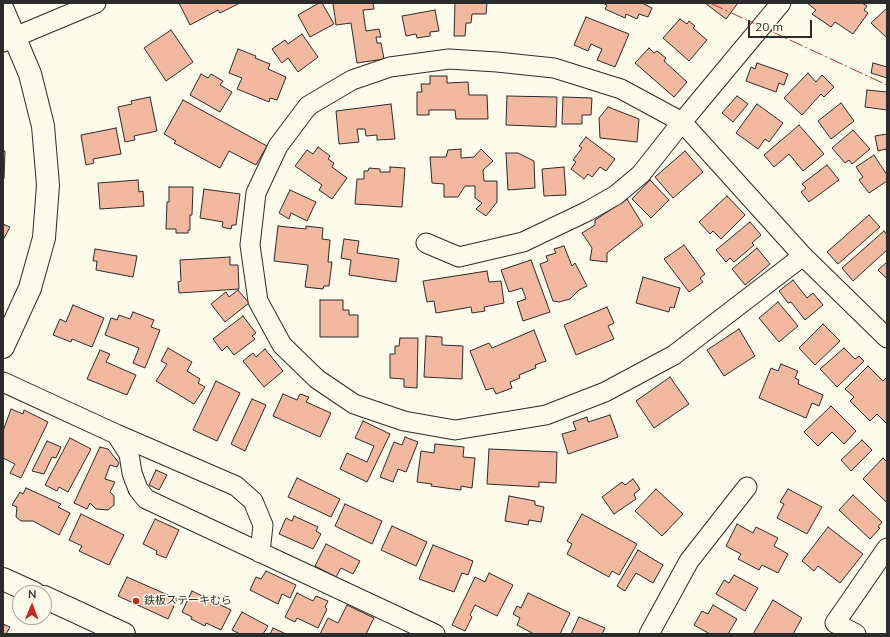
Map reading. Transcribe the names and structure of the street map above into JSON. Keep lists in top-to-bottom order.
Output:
{
  "places": ["鉄板ステーキむら"],
  "scale_bar": "20 m",
  "north": "top"
}
